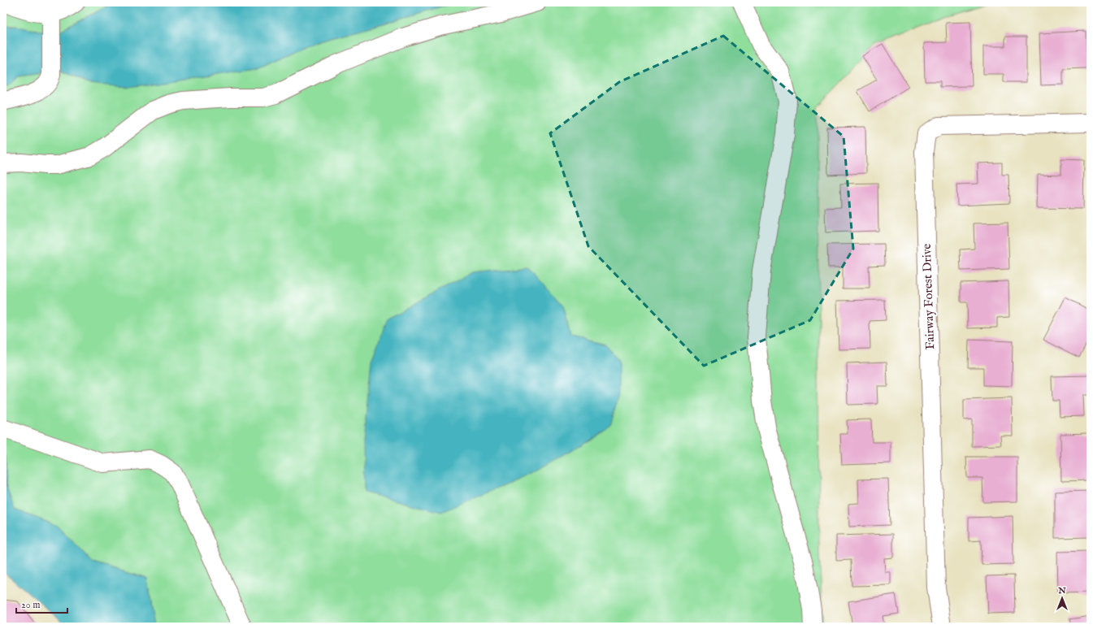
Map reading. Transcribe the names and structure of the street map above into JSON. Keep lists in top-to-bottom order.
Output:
{
  "streets": {
    "street": ["Fairway Forest Drive"]
  },
  "scale_bar": "20 m",
  "north": "top"
}
